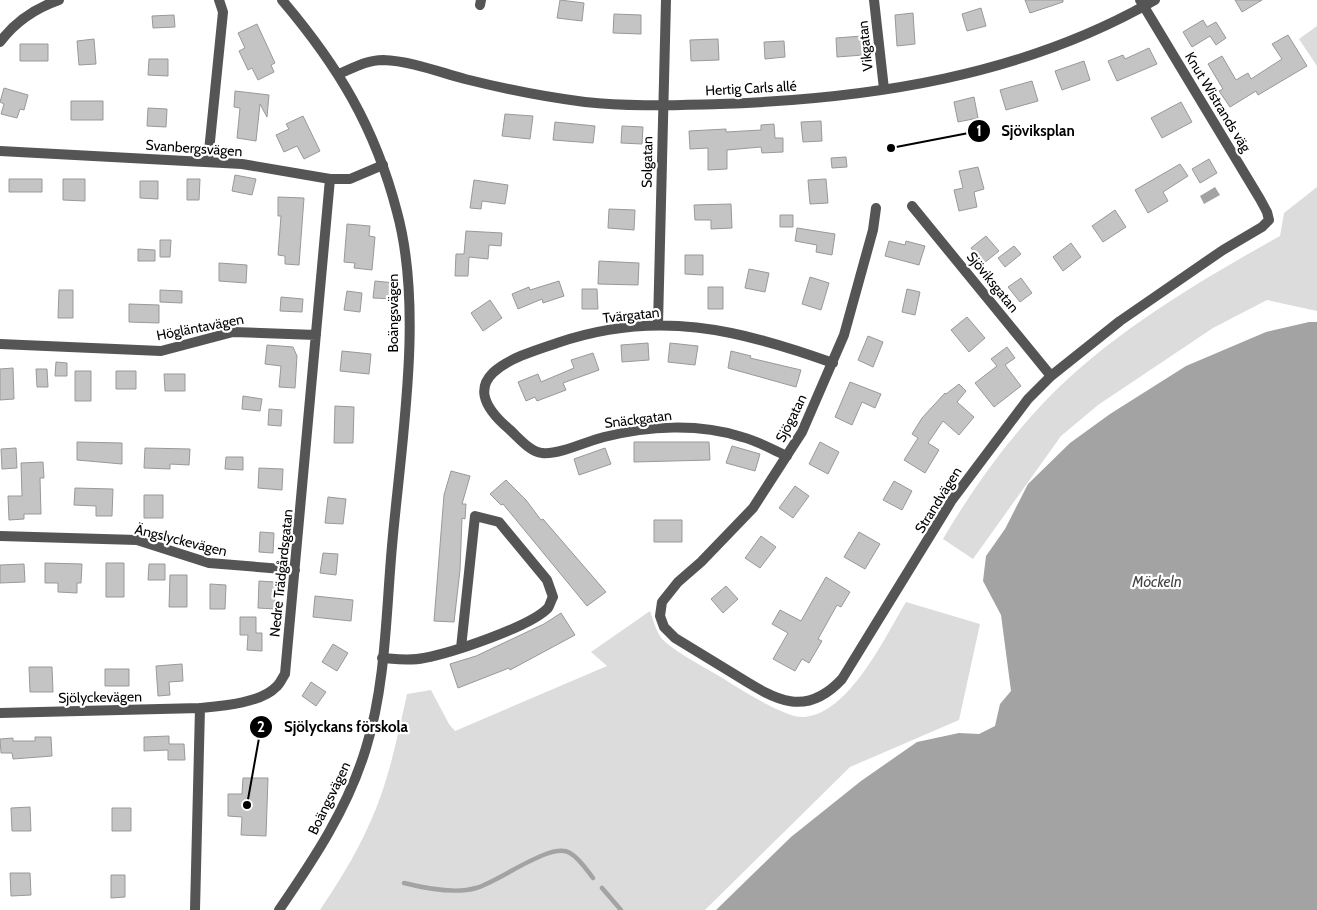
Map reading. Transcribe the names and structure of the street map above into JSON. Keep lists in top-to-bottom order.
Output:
{
  "streets": {
    "street": [
      "Vikgatan",
      "Hertig Carls allé",
      "Knut Wistrands väg",
      "Svanbergsvägen",
      "Solgatan",
      "Sjöviksgatan",
      "Boängsvägen",
      "Tvärgatan",
      "Högläntavägen",
      "Sjögatan",
      "Snäckgatan",
      "Strandvägen",
      "Ängslyckevägen",
      "Nedre Trädgårdsgatan",
      "Sjölyckevägen"
    ]
  },
  "crossings": [
    ["Vikgatan", "Hertig Carls allé"],
    ["Hertig Carls allé", "Knut Wistrands väg"],
    ["Hertig Carls allé", "Solgatan"],
    ["Hertig Carls allé", "Boängsvägen"],
    ["Knut Wistrands väg", "Strandvägen"],
    ["Svanbergsvägen", "Boängsvägen"],
    ["Svanbergsvägen", "Nedre Trädgårdsgatan"],
    ["Solgatan", "Tvärgatan"],
    ["Sjöviksgatan", "Strandvägen"],
    ["Tvärgatan", "Sjögatan"],
    ["Tvärgatan", "Snäckgatan"],
    ["Högläntavägen", "Nedre Trädgårdsgatan"],
    ["Sjögatan", "Snäckgatan"],
    ["Sjögatan", "Strandvägen"],
    ["Ängslyckevägen", "Nedre Trädgårdsgatan"],
    ["Nedre Trädgårdsgatan", "Sjölyckevägen"]
  ],
  "water": ["Möckeln"],
  "places": ["Sjöviksplan", "Sjölyckans förskola"]
}
